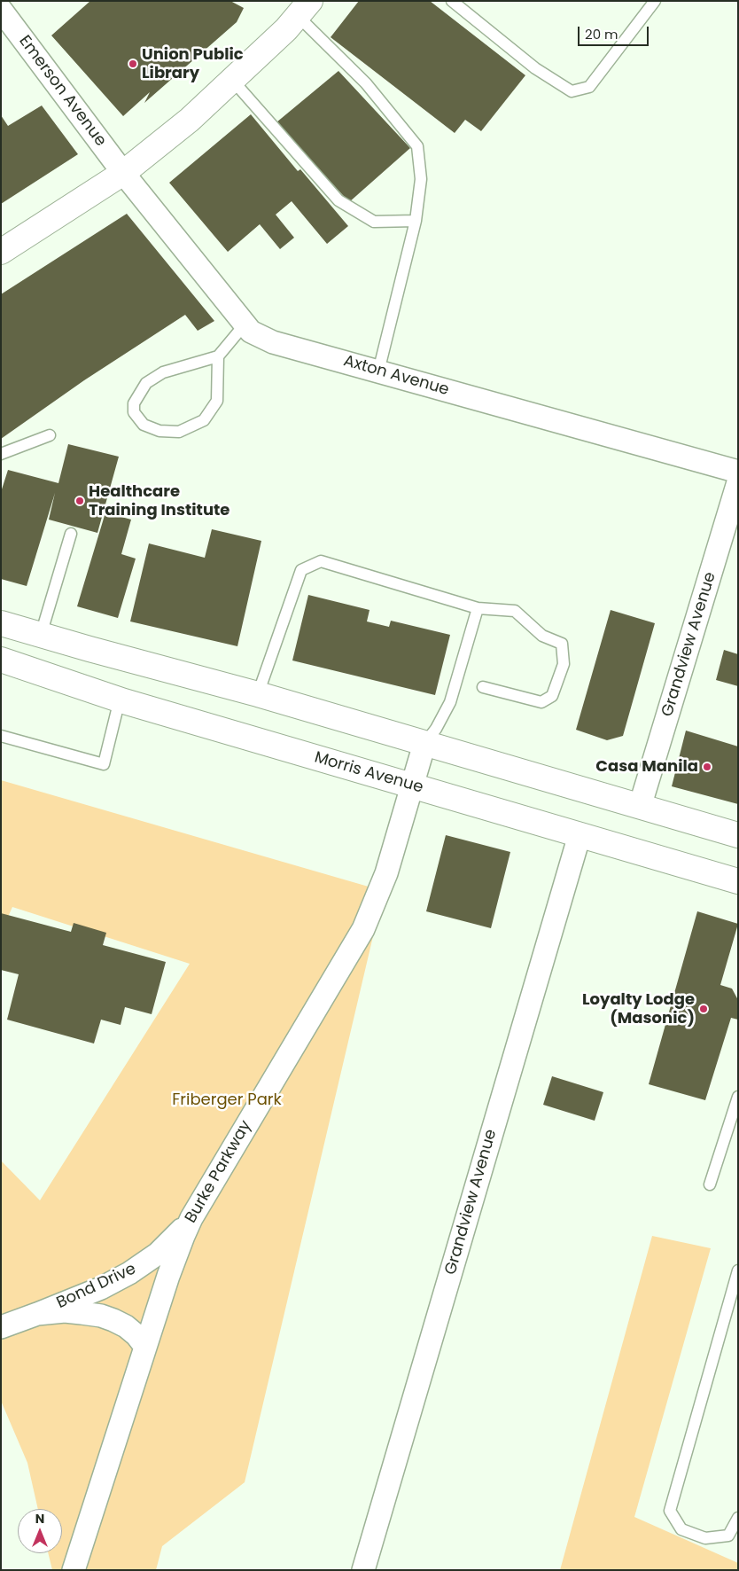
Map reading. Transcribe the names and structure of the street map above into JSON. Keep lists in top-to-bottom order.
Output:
{
  "streets": {
    "main road": ["Morris Avenue"],
    "street": [
      "Emerson Avenue",
      "Axton Avenue",
      "Grandview Avenue",
      "Burke Parkway",
      "Bond Drive"
    ]
  },
  "crossings": [
    ["Emerson Avenue", "Axton Avenue"],
    ["Grandview Avenue", "Morris Avenue"],
    ["Morris Avenue", "Burke Parkway"],
    ["Burke Parkway", "Bond Drive"]
  ],
  "parks": ["Friberger Park"],
  "places": [
    "Union Public Library",
    "Healthcare Training Institute",
    "Casa Manila",
    "Loyalty Lodge (Masonic)"
  ],
  "scale_bar": "20 m",
  "north": "top"
}
